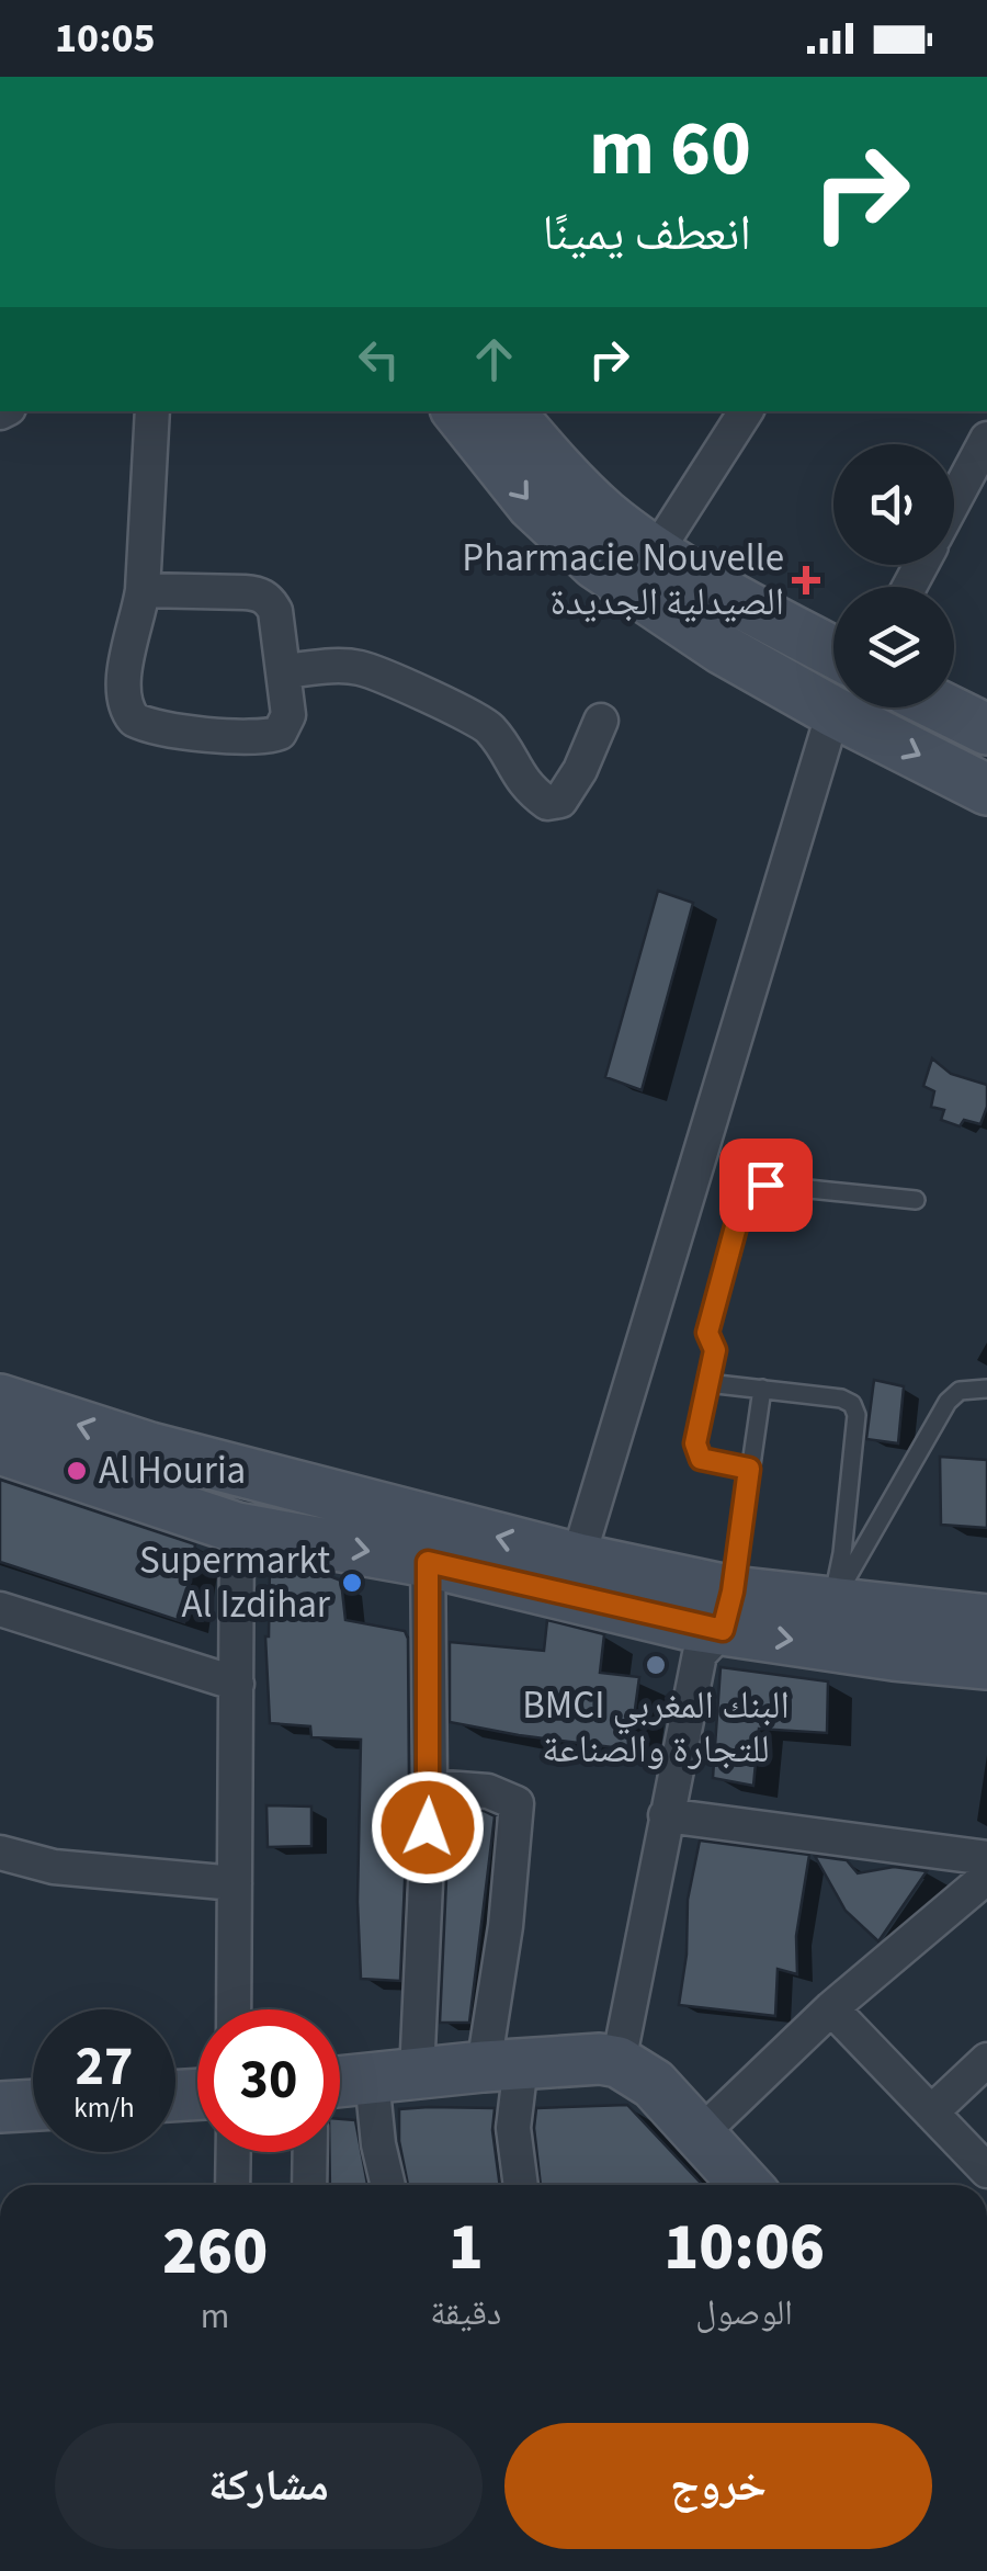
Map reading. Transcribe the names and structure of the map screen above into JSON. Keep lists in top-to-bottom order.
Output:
{
  "places": {
    "health": ["Pharmacie Nouvelle الصيدلية الجديدة"],
    "other": ["Al Houria", "Supermarkt Al Izdihar", "BMCI البنك المغربي للتجارة والصناعة"]
  },
  "page": {
    "status": "10:05",
    "turn": ["60 m", "انعطف يمينًا"],
    "speed": "27 km/h",
    "limit": "30",
    "eta": [
      "10:06",
      "الوصول",
      "1",
      "دقيقة",
      "260",
      "m"
    ],
    "buttons": ["خروج", "مشاركة"]
  }
}
